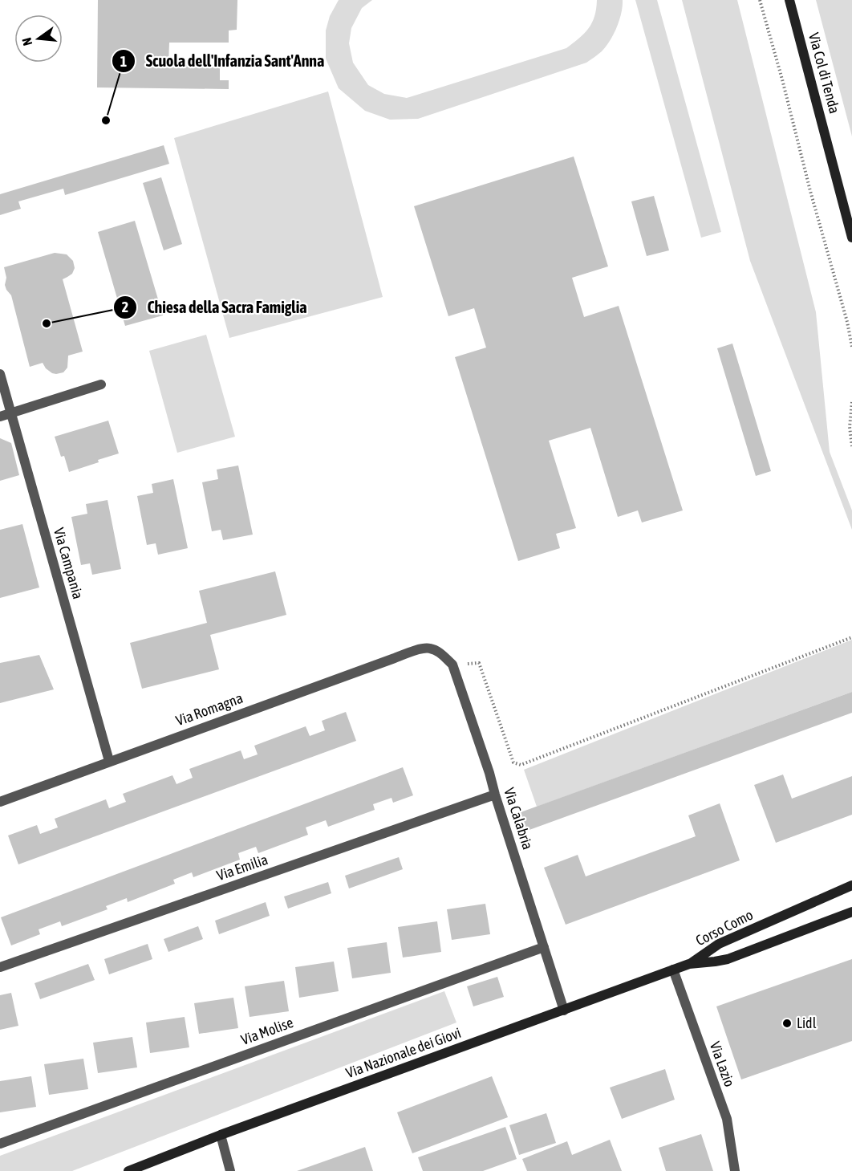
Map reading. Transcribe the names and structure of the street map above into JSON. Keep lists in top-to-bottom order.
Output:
{
  "streets": {
    "main road": ["Via Col di Tenda", "Corso Como", "Via Nazionale dei Giovi"],
    "street": [
      "Via Campania",
      "Via Romagna",
      "Via Calabria",
      "Via Emilia",
      "Via Molise",
      "Via Lazio"
    ]
  },
  "crossings": [
    ["Via Campania", "Via Romagna"],
    ["Via Romagna", "Via Calabria"],
    ["Via Calabria", "Via Emilia"],
    ["Via Calabria", "Via Molise"],
    ["Via Calabria", "Via Nazionale dei Giovi"],
    ["Corso Como", "Via Nazionale dei Giovi"],
    ["Via Nazionale dei Giovi", "Via Lazio"]
  ],
  "places": ["Scuola dell'Infanzia Sant'Anna", "Chiesa della Sacra Famiglia", "Lidl"],
  "north": "left"
}
